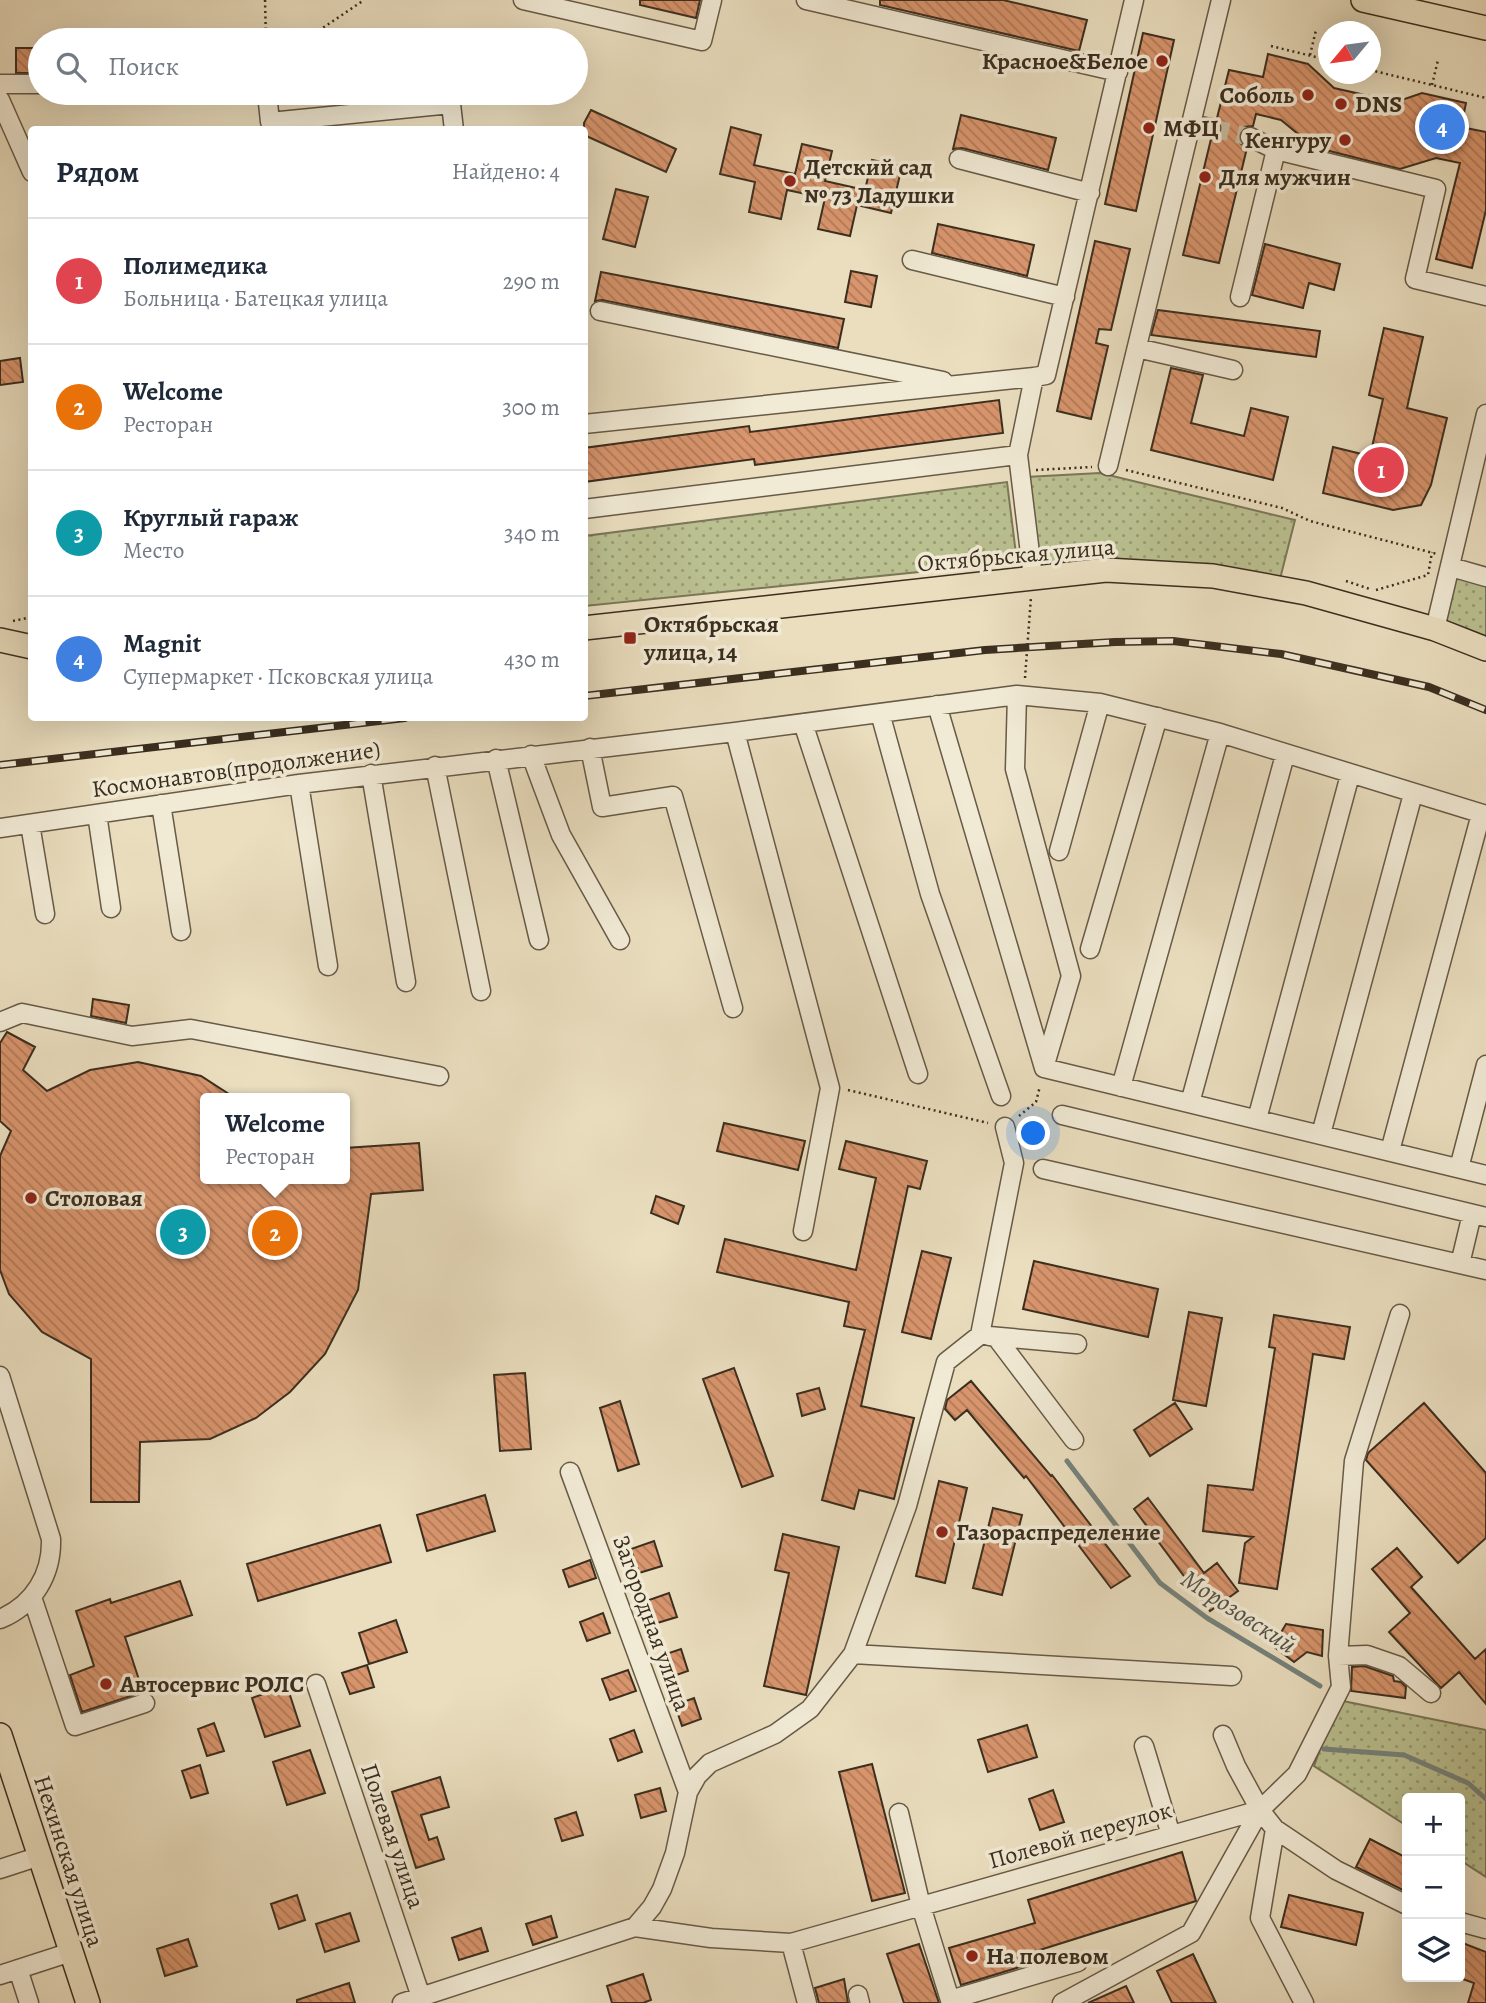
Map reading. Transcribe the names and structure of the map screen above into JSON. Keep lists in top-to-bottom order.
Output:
{
  "streets": {
    "main road": ["Октябрьская улица", "Нехинская улица"],
    "street": [
      "Космонавтов(продолжение)",
      "Загородная улица",
      "Полевой переулок",
      "Полевая улица"
    ]
  },
  "crossings": [
    ["Полевой переулок", "Полевая улица"]
  ],
  "water": ["Морозовский"],
  "places": {
    "other": [
      "Красное&Белое",
      "Соболь",
      "DNS",
      "МФЦ",
      "Кенгуру",
      "Для мужчин",
      "Детский сад № 73 Ладушки",
      "Столовая",
      "Газораспределение",
      "Автосервис РОЛС",
      "На полевом"
    ],
    "transit": ["Октябрьская улица, 14"]
  },
  "north": "bottom left",
  "page": {
    "search": "Поиск",
    "pins": [
      "4",
      "1",
      "3",
      "2"
    ],
    "heading": ["Рядом", "Найдено: 4"],
    "list": [
      {
        "mark": "1",
        "name": "Полимедика",
        "note": "Больница · Батецкая улица",
        "value": "290 m"
      },
      {
        "mark": "2",
        "name": "Welcome",
        "note": "Ресторан",
        "value": "300 m"
      },
      {
        "mark": "3",
        "name": "Круглый гараж",
        "note": "Место",
        "value": "340 m"
      },
      {
        "mark": "4",
        "name": "Magnit",
        "note": "Супермаркет · Псковская улица",
        "value": "430 m"
      }
    ],
    "popup": ["Welcome", "Ресторан"],
    "map_buttons": ["+", "−"]
  }
}
